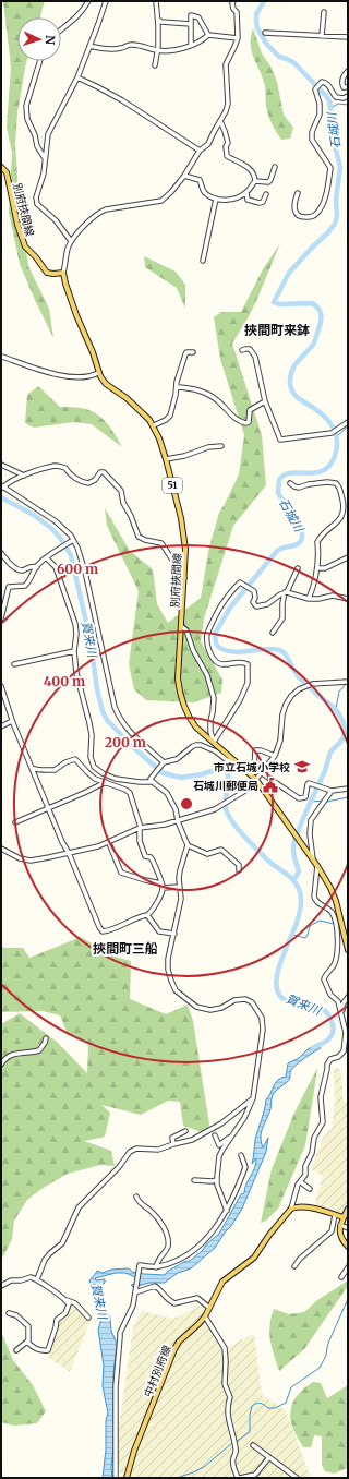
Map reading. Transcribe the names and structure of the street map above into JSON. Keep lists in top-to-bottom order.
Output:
{
  "streets": {
    "main road": ["別府挾間線", "51", "中村別府線"]
  },
  "districts": ["挾間町来鉢", "挾間町三船"],
  "water": ["石城川", "賀来川"],
  "places": {
    "school or university": ["市立石城小学校"],
    "public building": ["石城川郵便局"]
  },
  "north": "right",
  "rings": ["600 m", "400 m", "200 m"]
}
